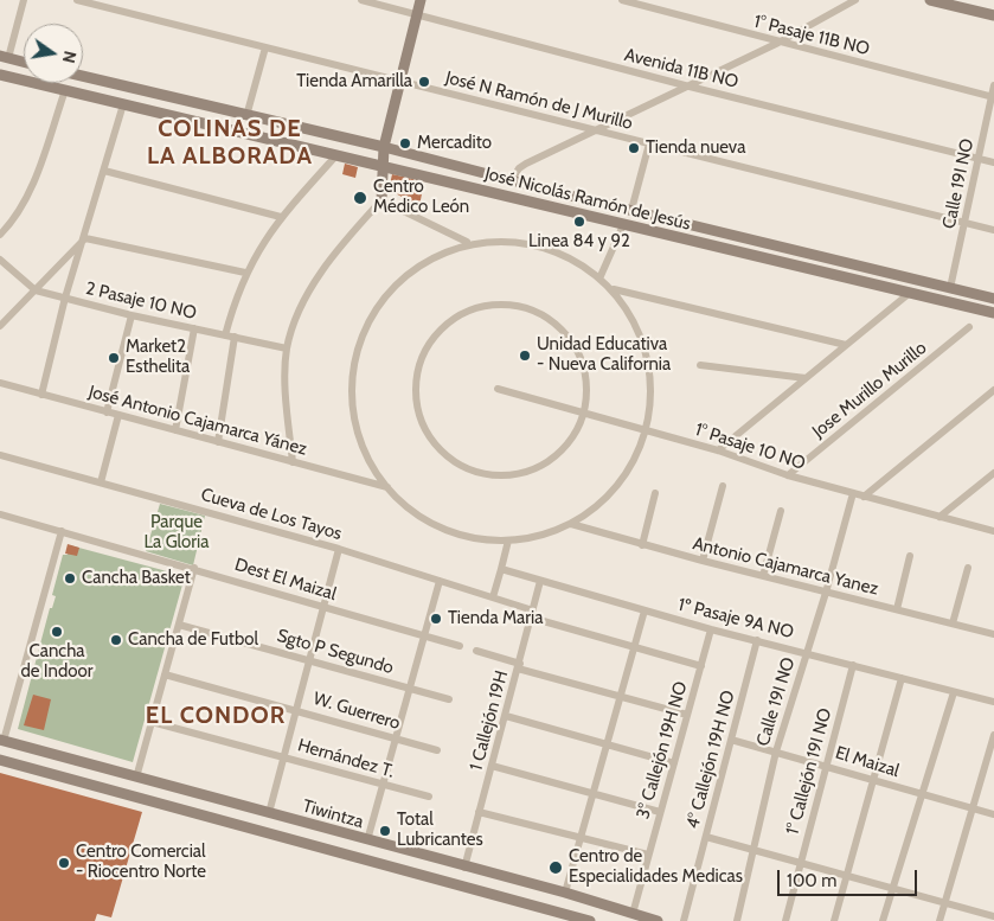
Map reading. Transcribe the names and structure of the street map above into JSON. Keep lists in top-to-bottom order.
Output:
{
  "streets": {
    "street": [
      "1° Pasaje 11B NO",
      "Avenida 11B NO",
      "José N Ramón de J Murillo",
      "Calle 19I NO",
      "José Nicolás Ramón de Jesús",
      "2 Pasaje 10 NO",
      "Jose Murillo Murillo",
      "José Antonio Cajamarca Yánez",
      "1° Pasaje 10 NO",
      "Cueva de Los Tayos",
      "Antonio Cajamarca Yanez",
      "Dest El Maizal",
      "1º Pasaje 9A NO",
      "Sgto P Segundo",
      "W. Guerrero",
      "1 Callejón 19H",
      "3° Callejón 19H NO",
      "Hernández T.",
      "4° Callejón 19H NO",
      "El Maizal",
      "1° Callejón 19I NO",
      "Tiwintza"
    ]
  },
  "crossings": [
    ["1° Pasaje 11B NO", "Calle 19I NO"],
    ["Avenida 11B NO", "Calle 19I NO"],
    ["José N Ramón de J Murillo", "Calle 19I NO"],
    ["Calle 19I NO", "José Nicolás Ramón de Jesús"],
    ["Calle 19I NO", "1° Pasaje 10 NO"],
    ["Calle 19I NO", "Antonio Cajamarca Yanez"],
    ["Calle 19I NO", "1º Pasaje 9A NO"],
    ["Calle 19I NO", "El Maizal"],
    ["Jose Murillo Murillo", "1° Pasaje 10 NO"],
    ["Cueva de Los Tayos", "1 Callejón 19H"],
    ["Cueva de Los Tayos", "3° Callejón 19H NO"],
    ["1º Pasaje 9A NO", "1 Callejón 19H"],
    ["1º Pasaje 9A NO", "3° Callejón 19H NO"],
    ["1º Pasaje 9A NO", "4° Callejón 19H NO"],
    ["1º Pasaje 9A NO", "1° Callejón 19I NO"],
    ["1 Callejón 19H", "Tiwintza"],
    ["3° Callejón 19H NO", "Tiwintza"],
    ["4° Callejón 19H NO", "El Maizal"],
    ["El Maizal", "1° Callejón 19I NO"]
  ],
  "districts": ["COLINAS DE LA ALBORADA", "EL CONDOR"],
  "parks": ["Parque La Gloria"],
  "places": [
    "Tienda Amarilla",
    "Mercadito",
    "Tienda nueva",
    "Centro Médico León",
    "Linea 84 y 92",
    "Unidad Educativa - Nueva California",
    "Market2 Esthelita",
    "Cancha Basket",
    "Tienda Maria",
    "Cancha de Indoor",
    "Cancha de Futbol",
    "Total Lubricantes",
    "Centro Comercial - Riocentro Norte",
    "Centro de Especialidades Medicas"
  ],
  "scale_bar": "100 m",
  "north": "right"
}
